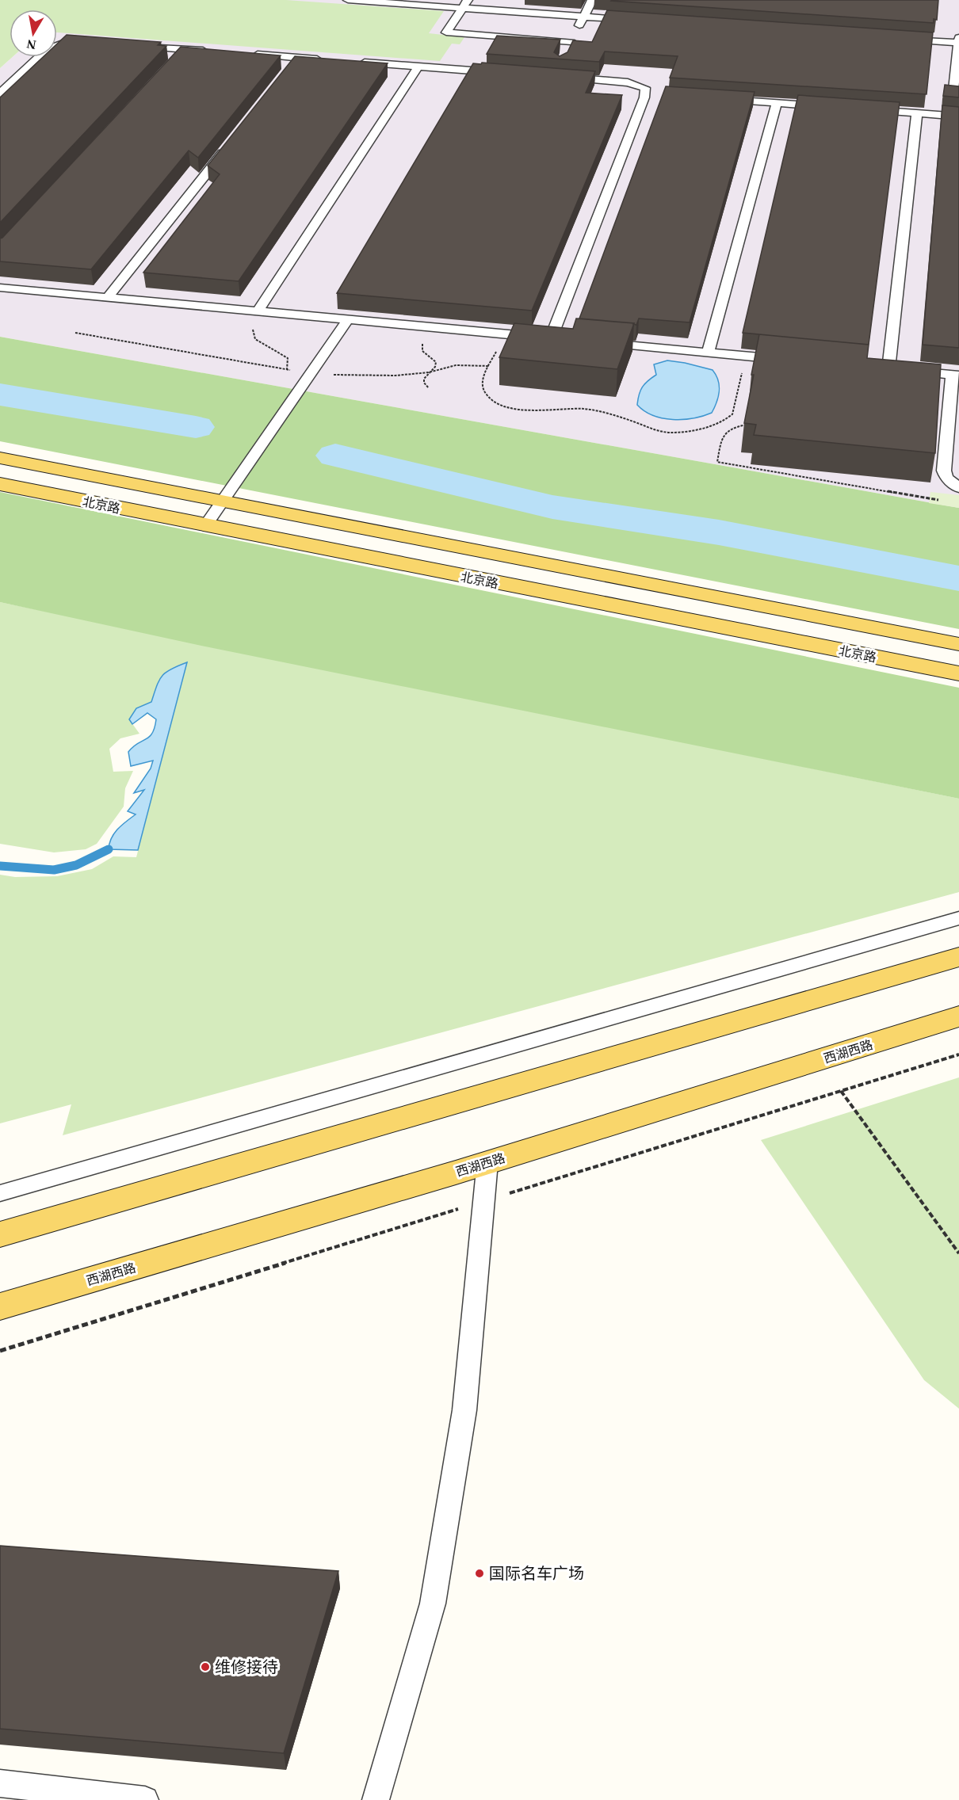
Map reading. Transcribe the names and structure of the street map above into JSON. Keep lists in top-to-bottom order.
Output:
{
  "streets": {
    "main road": ["北京路", "西湖西路"]
  },
  "places": ["国际名车广场", "维修接待"],
  "north": "bottom"
}
